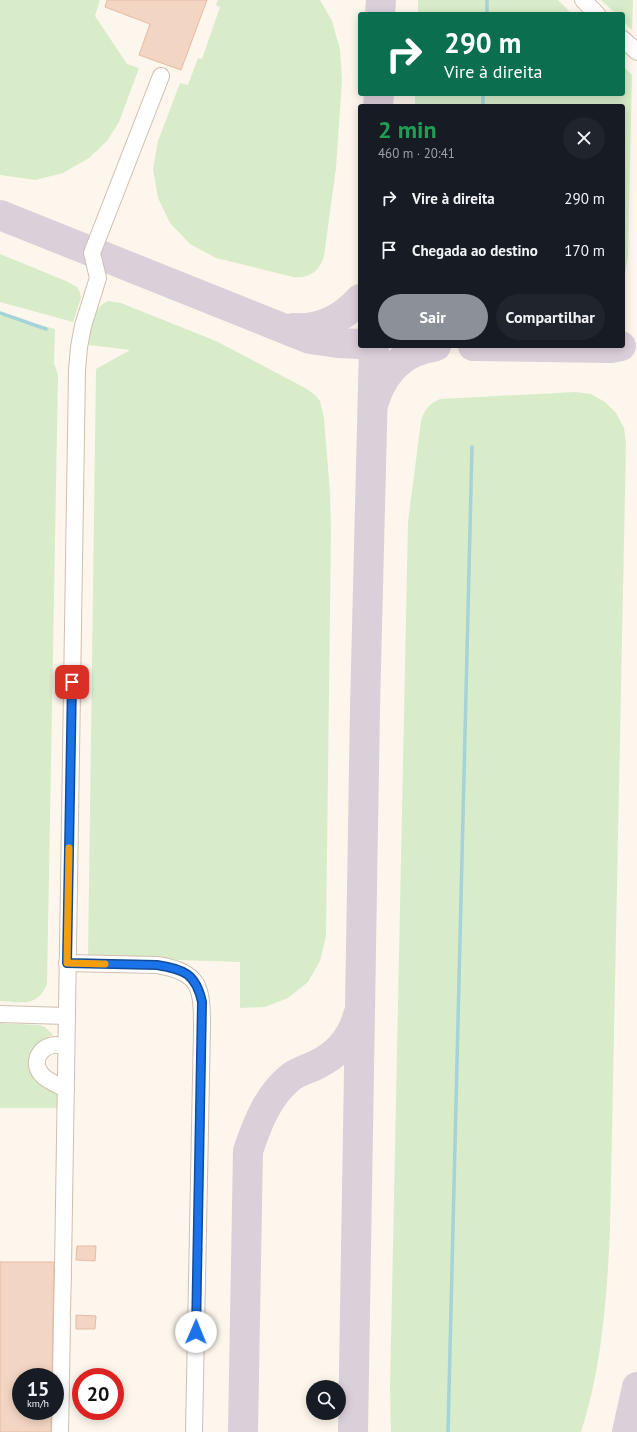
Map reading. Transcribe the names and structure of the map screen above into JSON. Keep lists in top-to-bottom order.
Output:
{
  "page": {
    "turn": ["290 m", "Vire à direita"],
    "heading": ["2 min", "460 m · 20:41"],
    "list": [
      {
        "name": "Vire à direita",
        "value": "290 m"
      },
      {
        "name": "Chegada ao destino",
        "value": "170 m"
      }
    ],
    "buttons": ["Sair", "Compartilhar"],
    "speed": "15 km/h",
    "limit": "20"
  }
}
